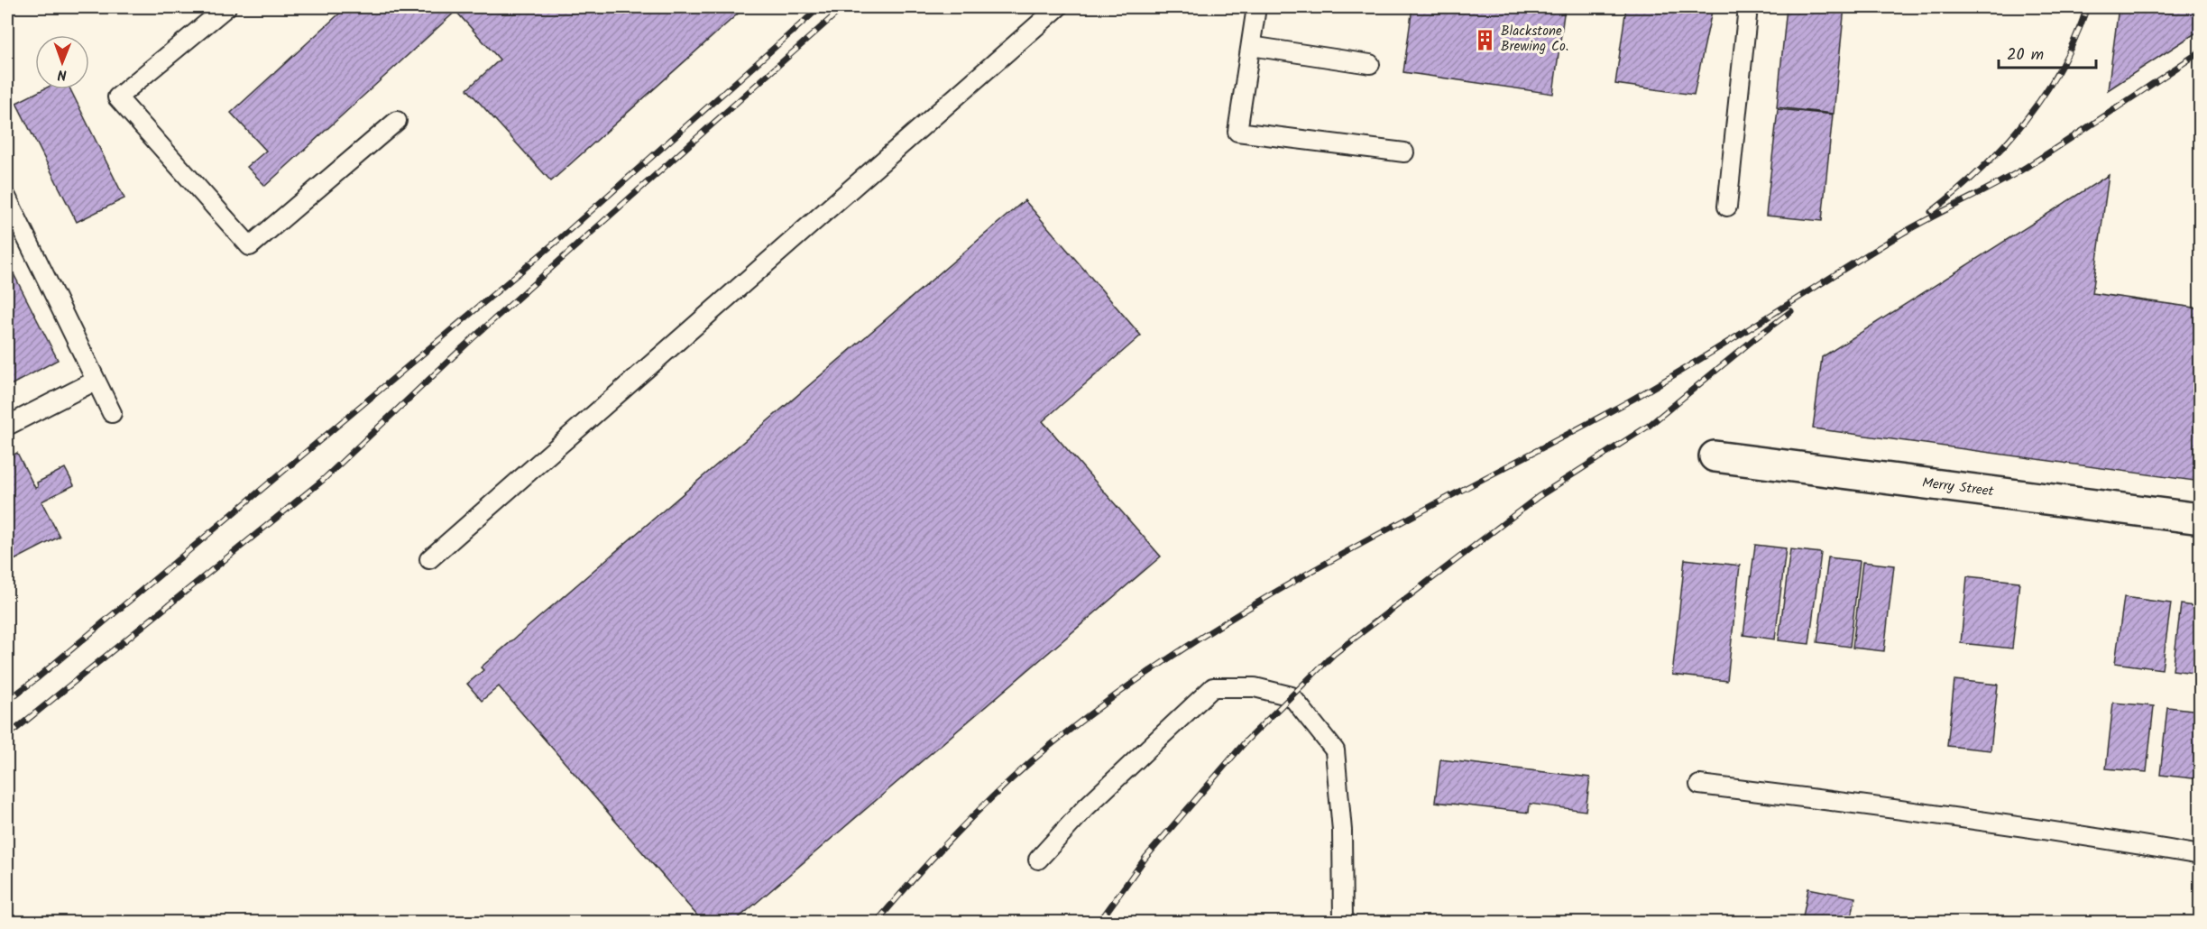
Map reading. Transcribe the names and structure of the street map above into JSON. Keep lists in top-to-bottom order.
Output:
{
  "streets": {
    "street": ["Merry Street"]
  },
  "places": {
    "building": ["Blackstone Brewing Co."]
  },
  "scale_bar": "20 m",
  "north": "bottom"
}
